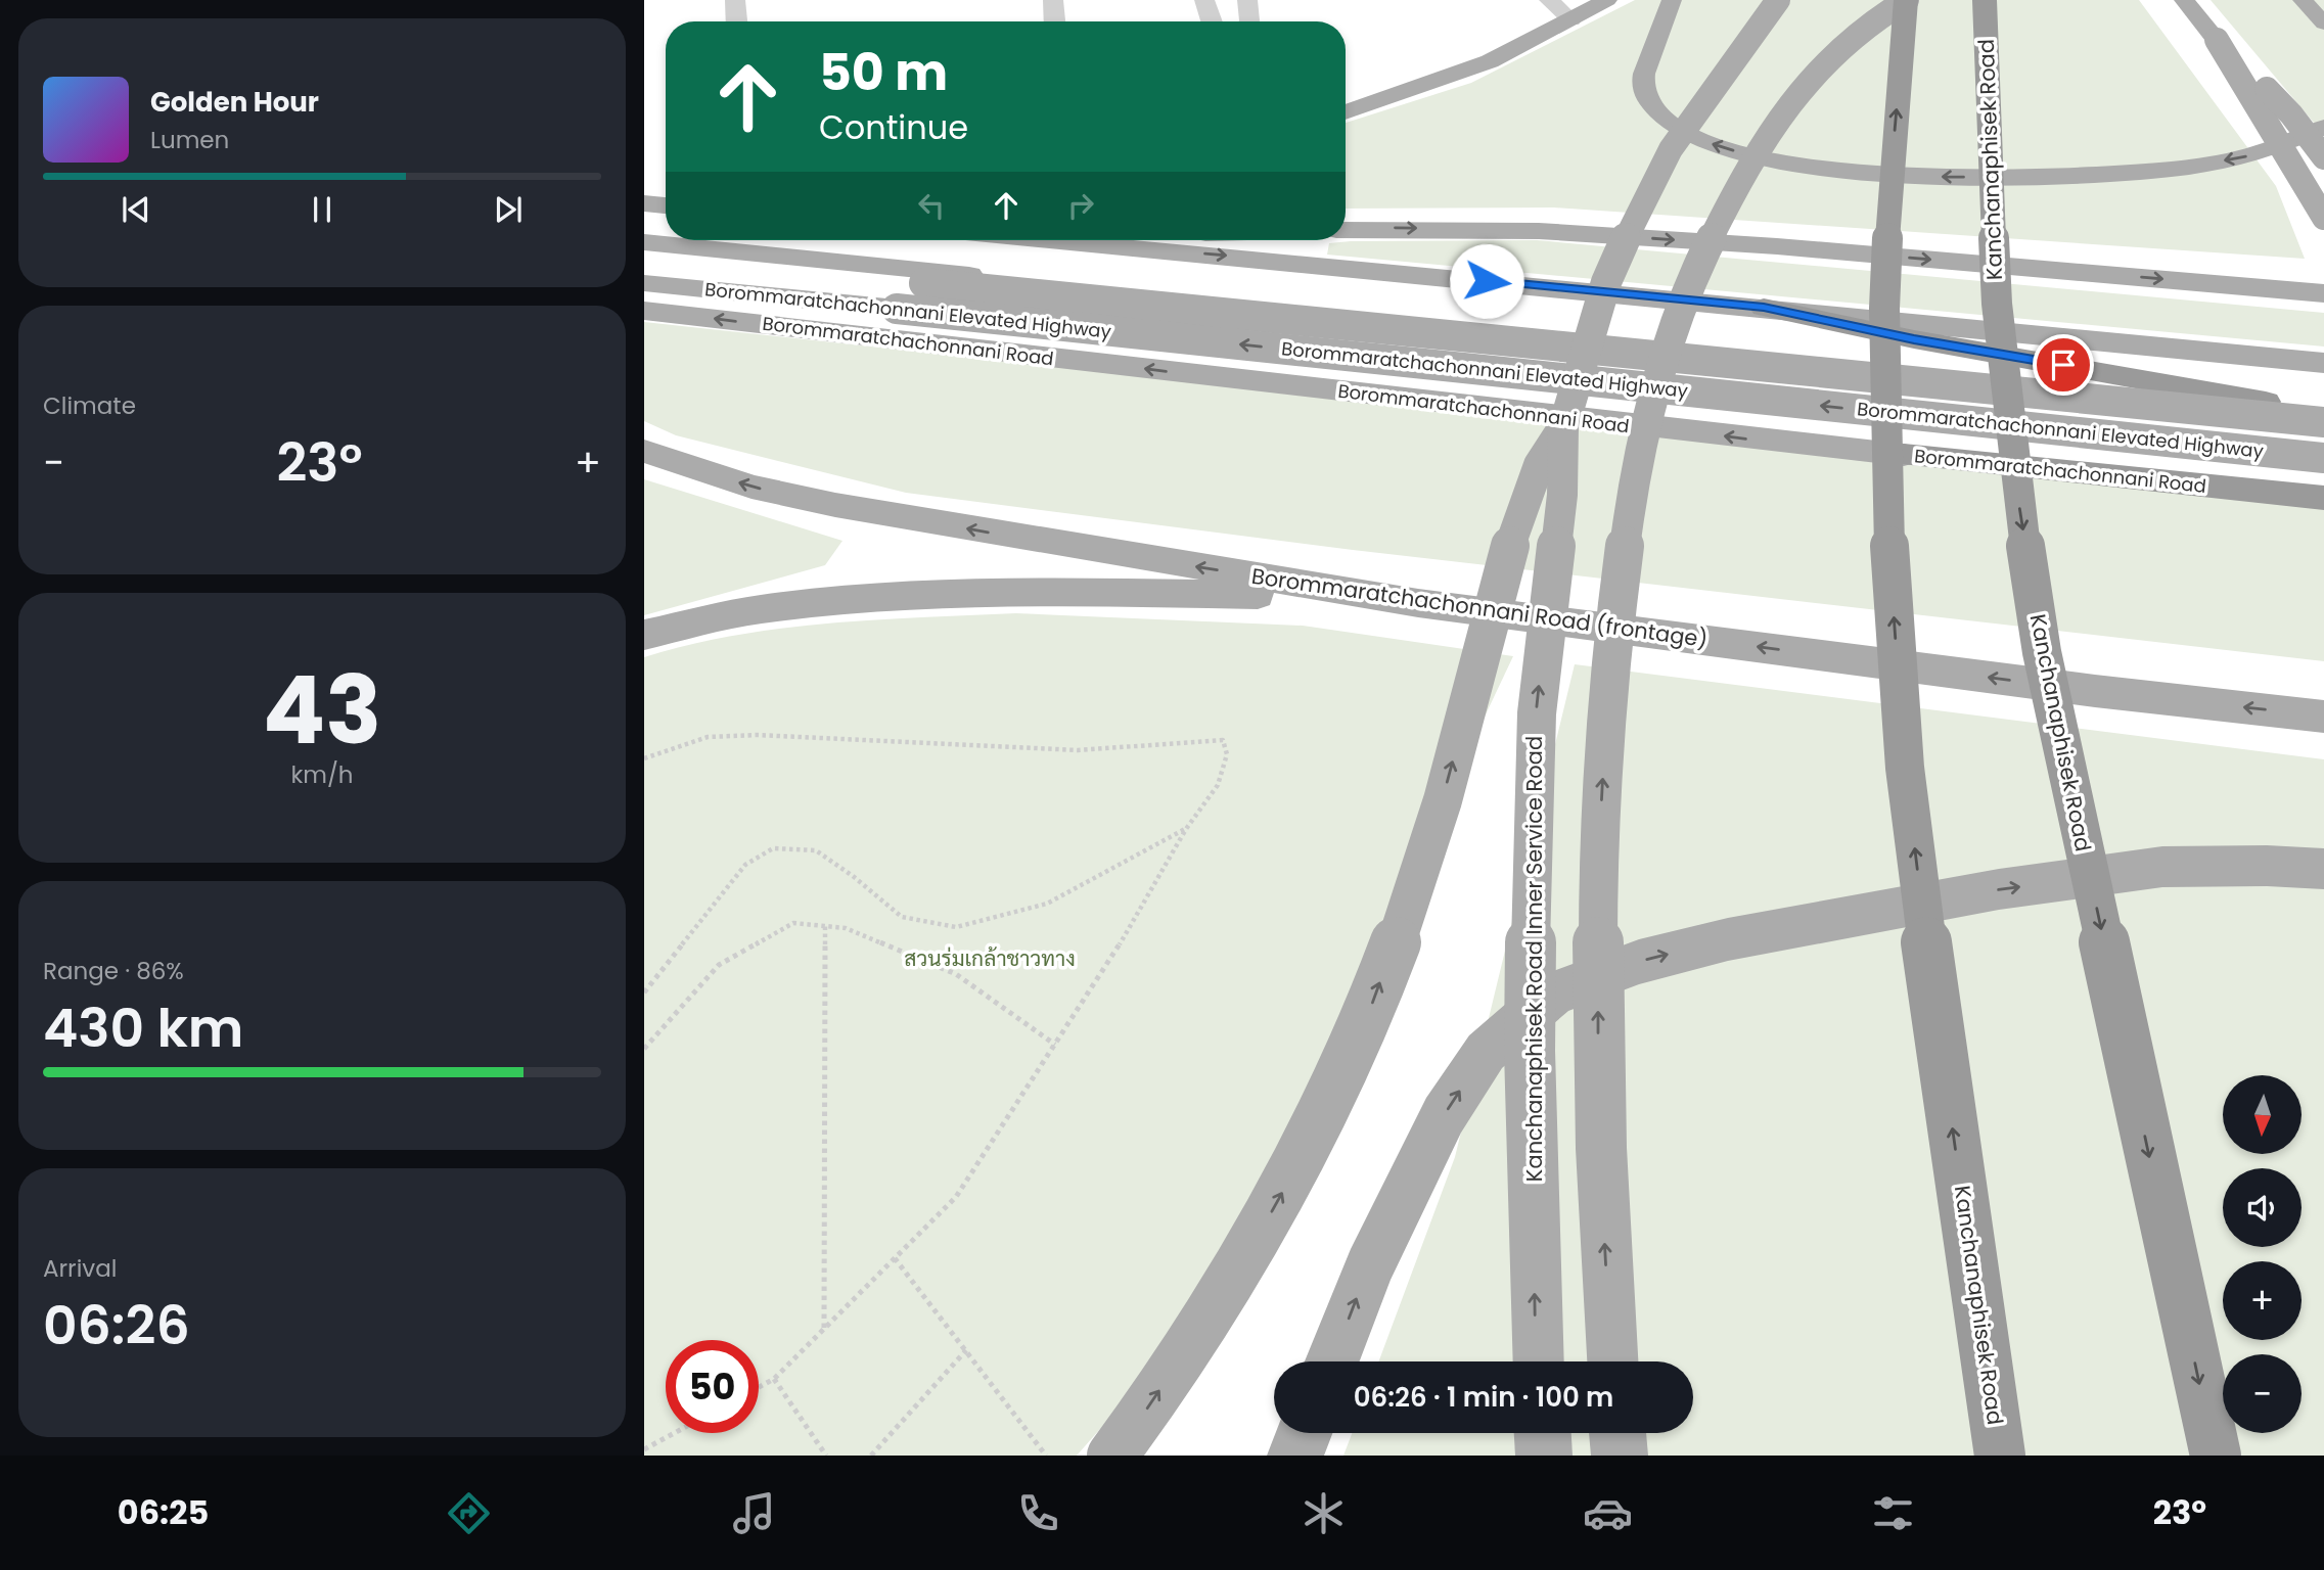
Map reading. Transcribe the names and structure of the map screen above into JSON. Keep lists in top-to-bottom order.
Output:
{
  "streets": {
    "highway": ["Kanchanaphisek Road", "Borommaratchachonnani Road"],
    "main road": ["Borommaratchachonnani Elevated Highway", "Borommaratchachonnani Road (frontage)", "Kanchanaphisek Road Inner Service Road"]
  },
  "parks": ["สวนร่มเกล้าชาวทาง"],
  "north": "bottom",
  "page": {
    "turn": ["50 m", "Continue"],
    "song": ["Golden Hour", "Lumen"],
    "tile": [
      "Climate",
      ["43", "km/h"],
      ["Range · 86%", "430 km"],
      ["Arrival", "06:26"]
    ],
    "heat": ["−", "23°", "+"],
    "map_buttons": ["+", "−"],
    "limit": "50",
    "trip": "06:26 · 1 min · 100 m",
    "tabs": ["06:25", "23°"]
  }
}
